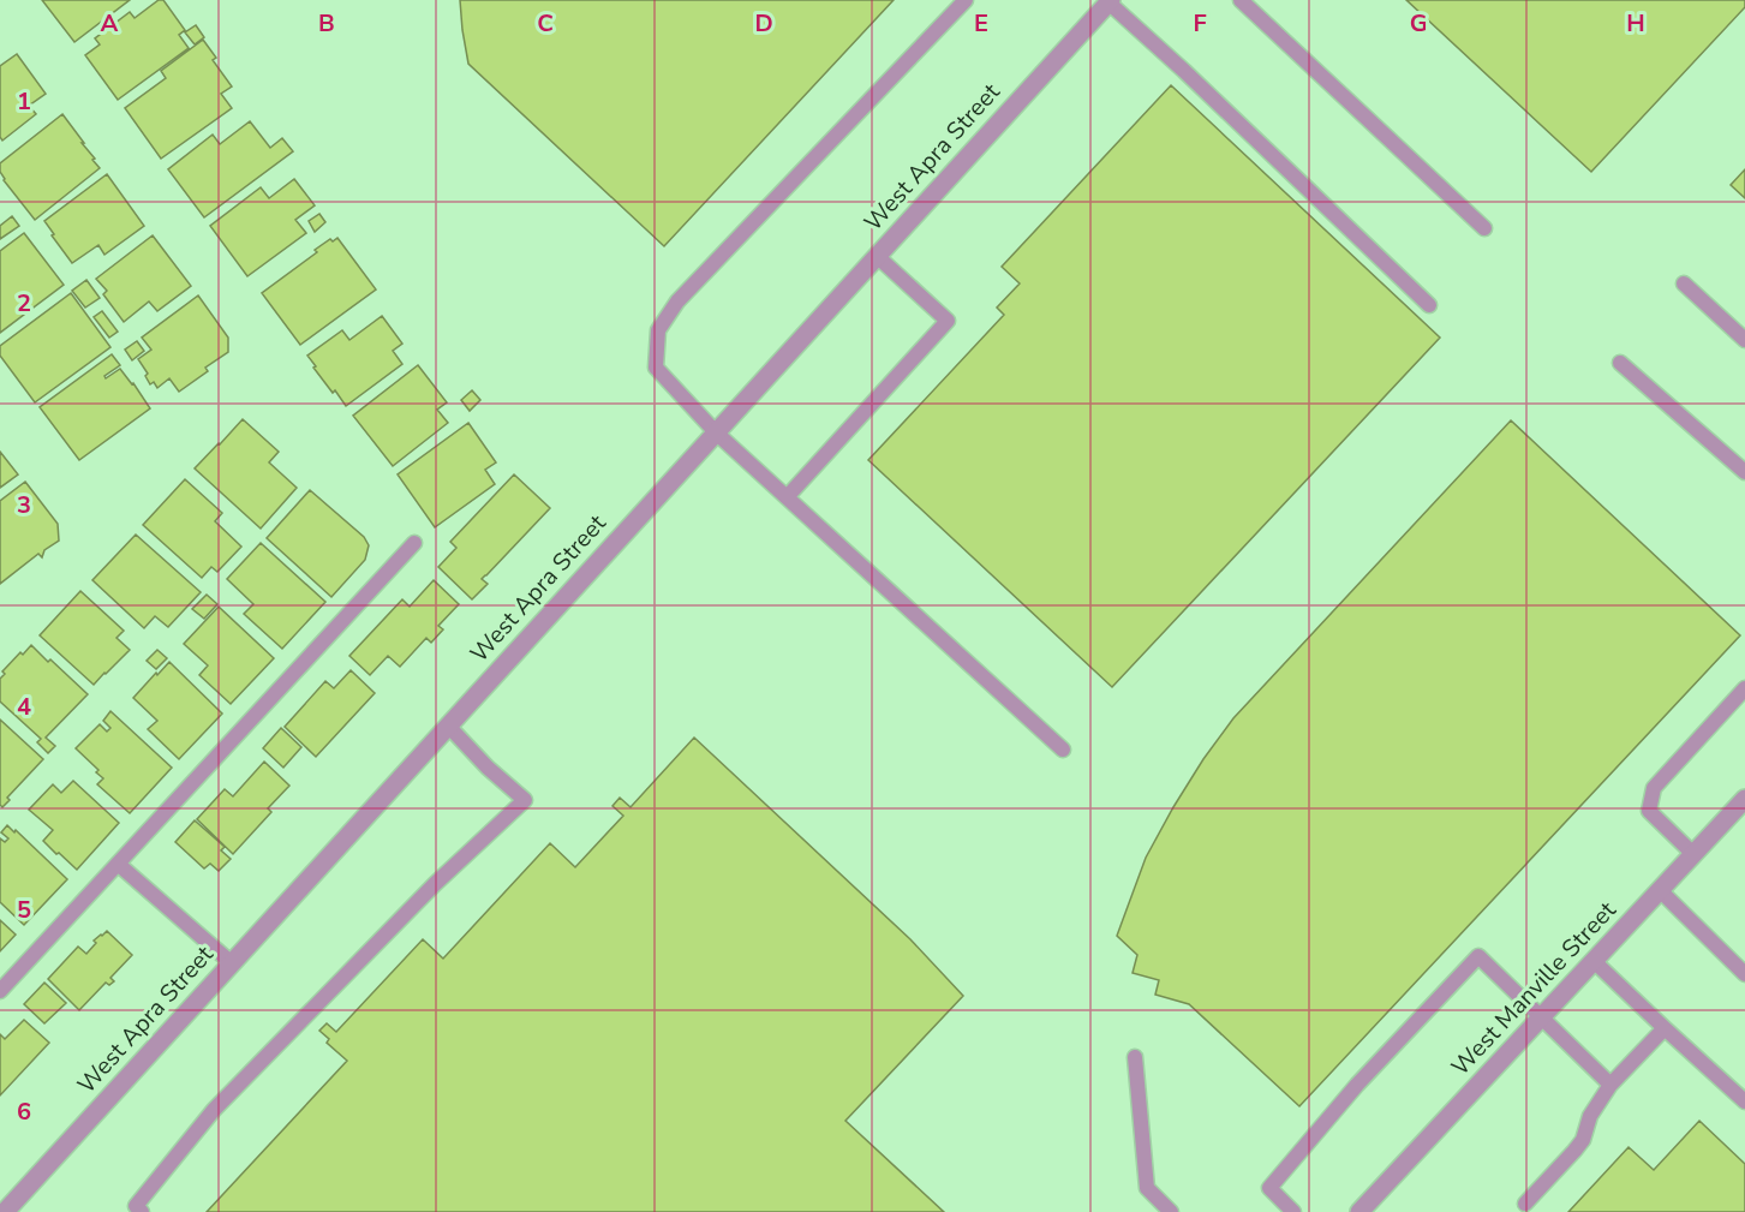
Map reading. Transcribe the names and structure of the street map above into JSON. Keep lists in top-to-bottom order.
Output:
{
  "streets": {
    "street": ["West Apra Street", "West Manville Street"]
  },
  "grid": {
    "columns": [
      "A",
      "B",
      "C",
      "D",
      "E",
      "F",
      "G",
      "H"
    ],
    "rows": [
      "1",
      "2",
      "3",
      "4",
      "5",
      "6"
    ]
  }
}
